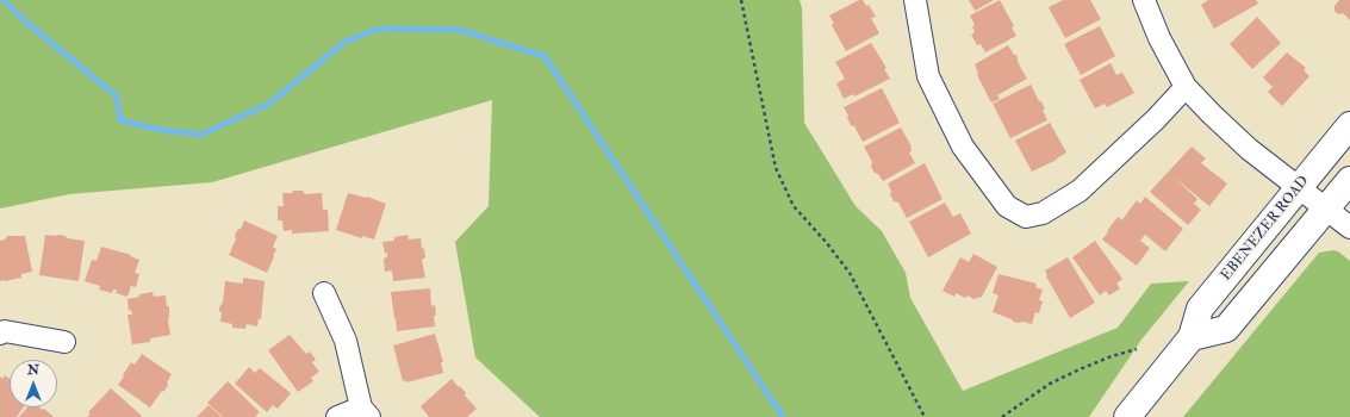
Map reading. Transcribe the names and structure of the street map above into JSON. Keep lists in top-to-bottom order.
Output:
{
  "streets": {
    "main road": ["EBENEZER ROAD"]
  },
  "north": "top"
}
